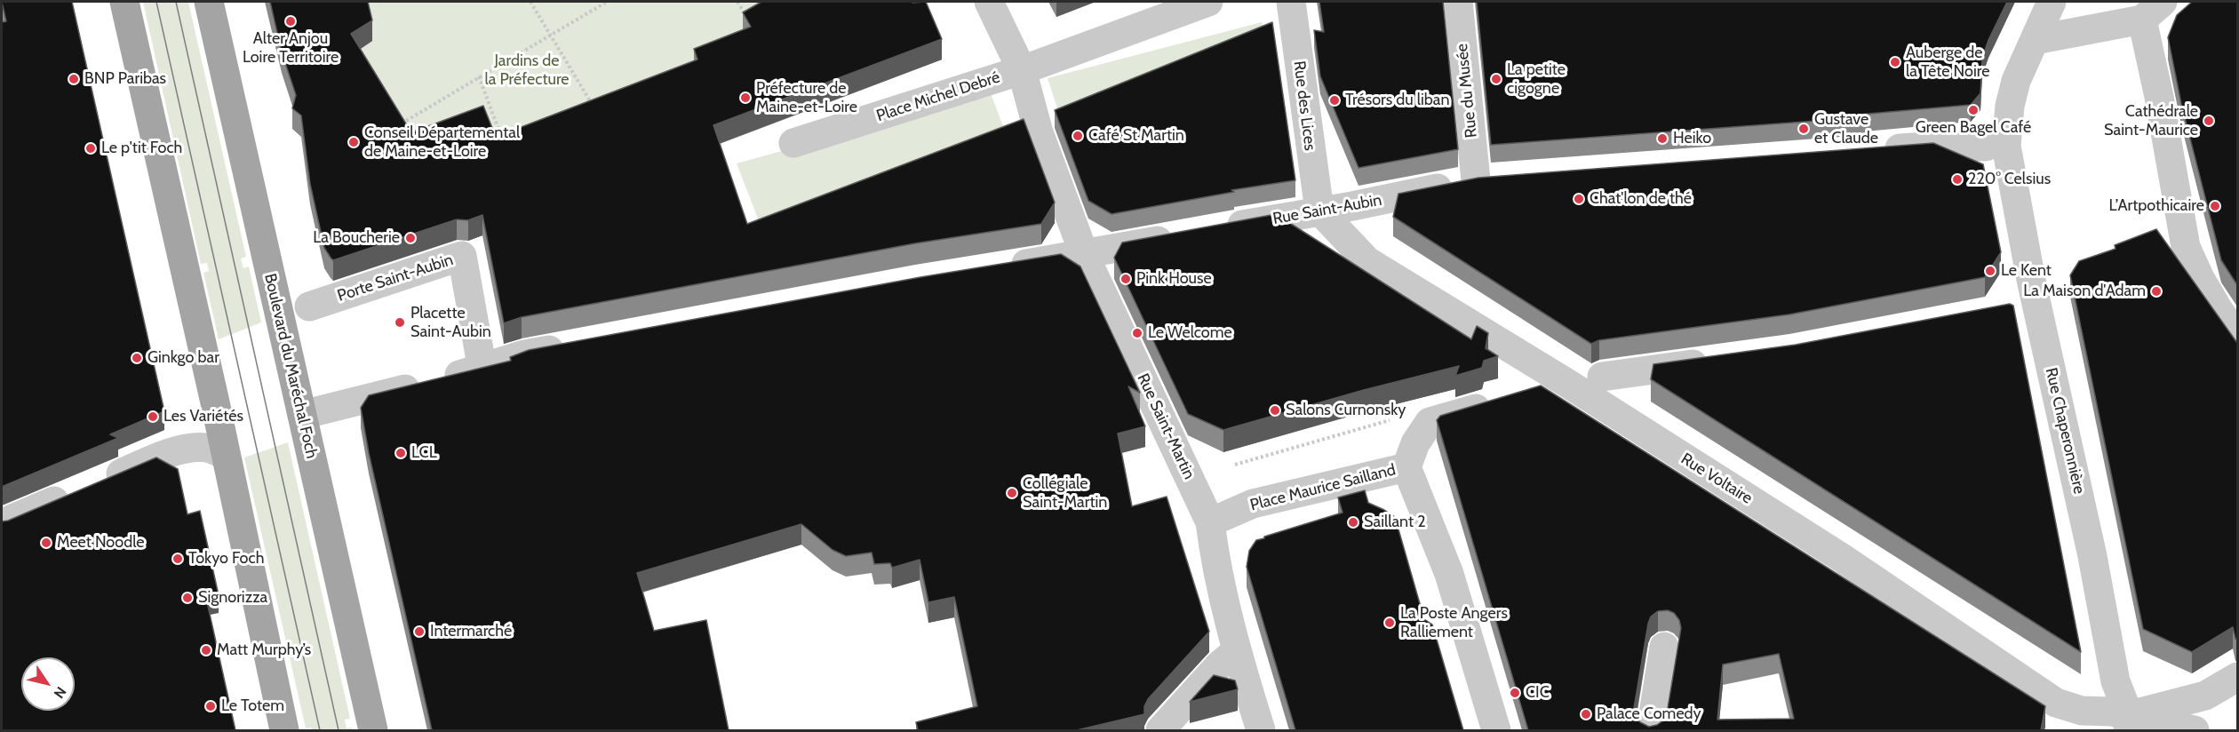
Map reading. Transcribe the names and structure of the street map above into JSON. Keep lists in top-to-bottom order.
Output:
{
  "streets": {
    "main road": ["Boulevard du Maréchal Foch"],
    "street": [
      "Rue du Musée",
      "Place Michel Debré",
      "Rue des Lices",
      "Rue Saint-Aubin",
      "Porte Saint-Aubin",
      "Rue Saint-Martin",
      "Rue Chaperonnière",
      "Rue Voltaire",
      "Place Maurice Sailland"
    ]
  },
  "crossings": [
    ["Rue du Musée", "Rue Saint-Aubin"],
    ["Place Michel Debré", "Rue Saint-Martin"],
    ["Rue des Lices", "Rue Saint-Aubin"],
    ["Rue des Lices", "Rue Voltaire"],
    ["Rue Saint-Aubin", "Rue Voltaire"],
    ["Rue Saint-Martin", "Place Maurice Sailland"],
    ["Rue Chaperonnière", "Rue Voltaire"]
  ],
  "parks": ["Jardins de la Préfecture"],
  "places": [
    "Alter Anjou Loire Territoire",
    "Auberge de la Tête Noire",
    "BNP Paribas",
    "La petite cigogne",
    "Préfecture de Maine-et-Loire",
    "Trésors du liban",
    "Green Bagel Café",
    "Cathédrale Saint-Maurice",
    "Gustave et Claude",
    "Café St Martin",
    "Heiko",
    "Conseil Départemental de Maine-et-Loire",
    "Le p'tit Foch",
    "220° Celsius",
    "Chat'lon de thé",
    "L’Artpothicaire",
    "La Boucherie",
    "Le Kent",
    "Pink House",
    "La Maison d'Adam",
    "Placette Saint-Aubin",
    "Le Welcome",
    "Ginkgo bar",
    "Salons Curnonsky",
    "Les Variétés",
    "LCL",
    "Collégiale Saint-Martin",
    "Saillant 2",
    "Meet Noodle",
    "Tokyo Foch",
    "Signorizza",
    "La Poste Angers Ralliement",
    "Intermarché",
    "Matt Murphy’s",
    "CIC",
    "Le Totem",
    "Palace Comedy"
  ],
  "north": "bottom right"
}
